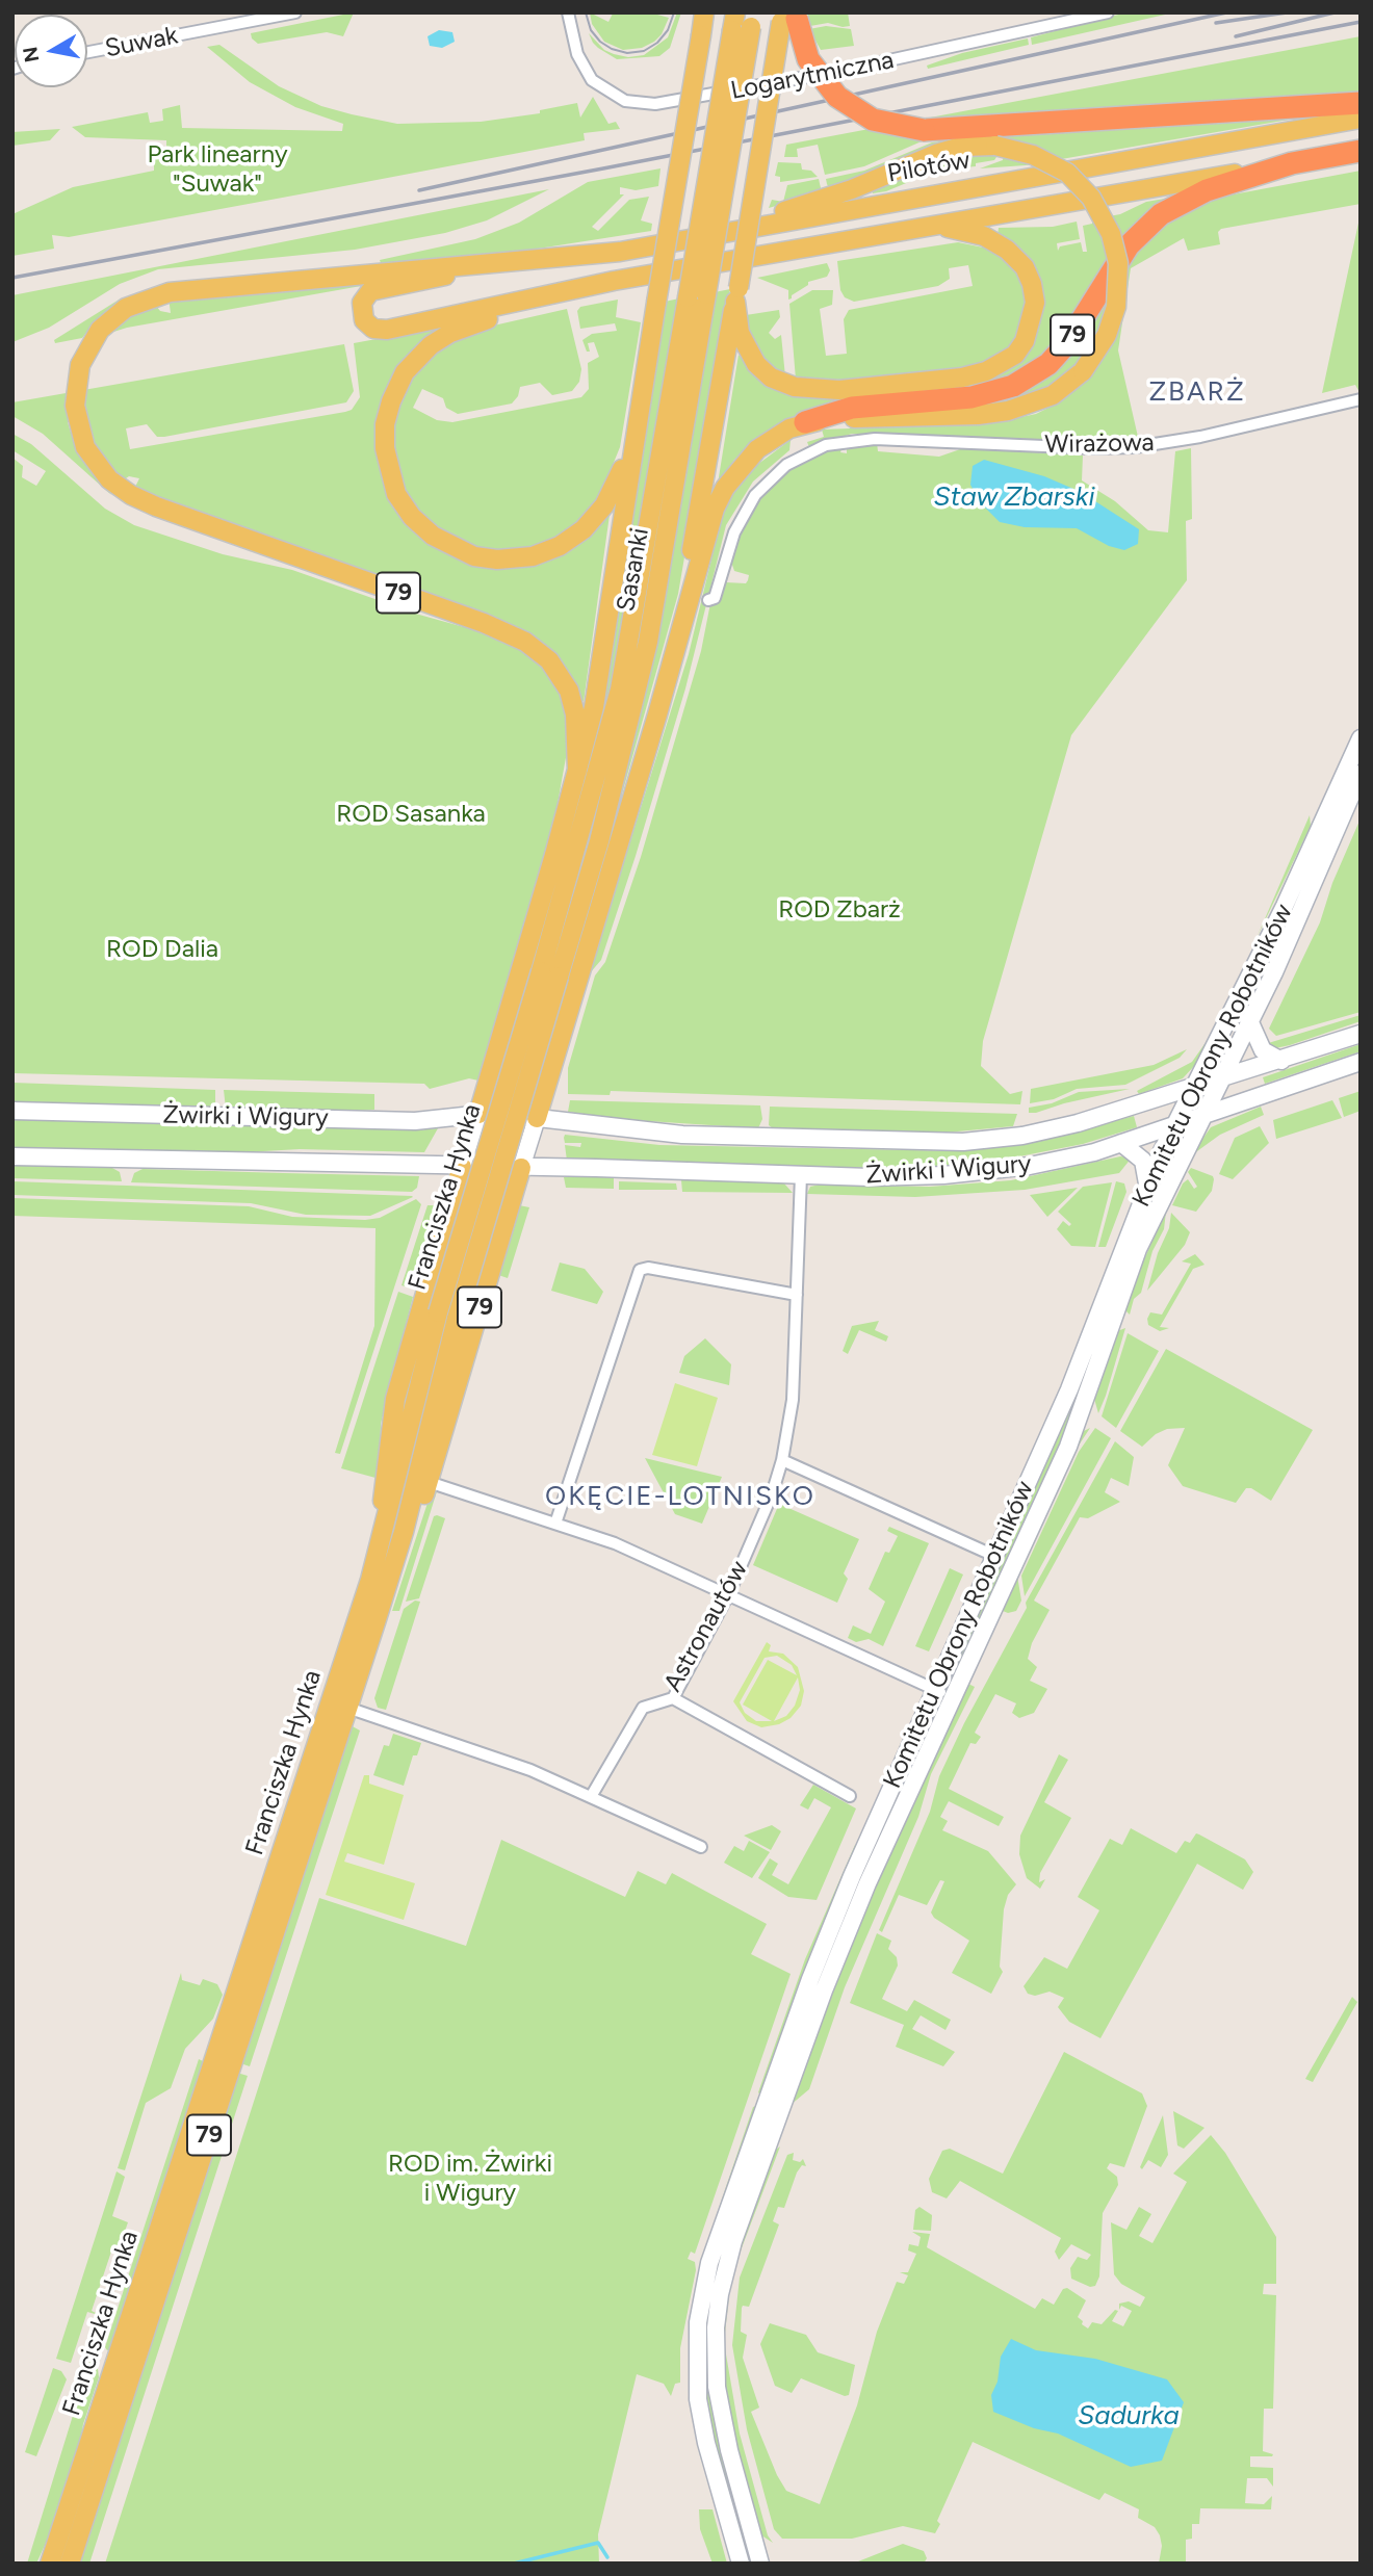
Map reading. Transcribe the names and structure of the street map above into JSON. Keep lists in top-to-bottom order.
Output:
{
  "streets": {
    "highway": ["79"],
    "main road": ["Pilotów", "Sasanki", "Franciszka Hynka"],
    "street": [
      "Suwak",
      "Logarytmiczna",
      "Wirażowa",
      "Komitetu Obrony Robotników",
      "Żwirki i Wigury",
      "Astronautów"
    ]
  },
  "crossings": [
    ["Pilotów", "79"],
    ["79", "Żwirki i Wigury"],
    ["79", "Franciszka Hynka"],
    ["Sasanki", "Franciszka Hynka"],
    ["Komitetu Obrony Robotników", "Żwirki i Wigury"],
    ["Żwirki i Wigury", "Astronautów"]
  ],
  "districts": ["ZBARŻ", "OKĘCIE-LOTNISKO"],
  "water": ["Staw Zbarski", "Sadurka"],
  "parks": [
    "Park linearny \"Suwak\"",
    "ROD Sasanka",
    "ROD Zbarż",
    "ROD Dalia",
    "ROD im. Żwirki i Wigury"
  ],
  "north": "left"
}
